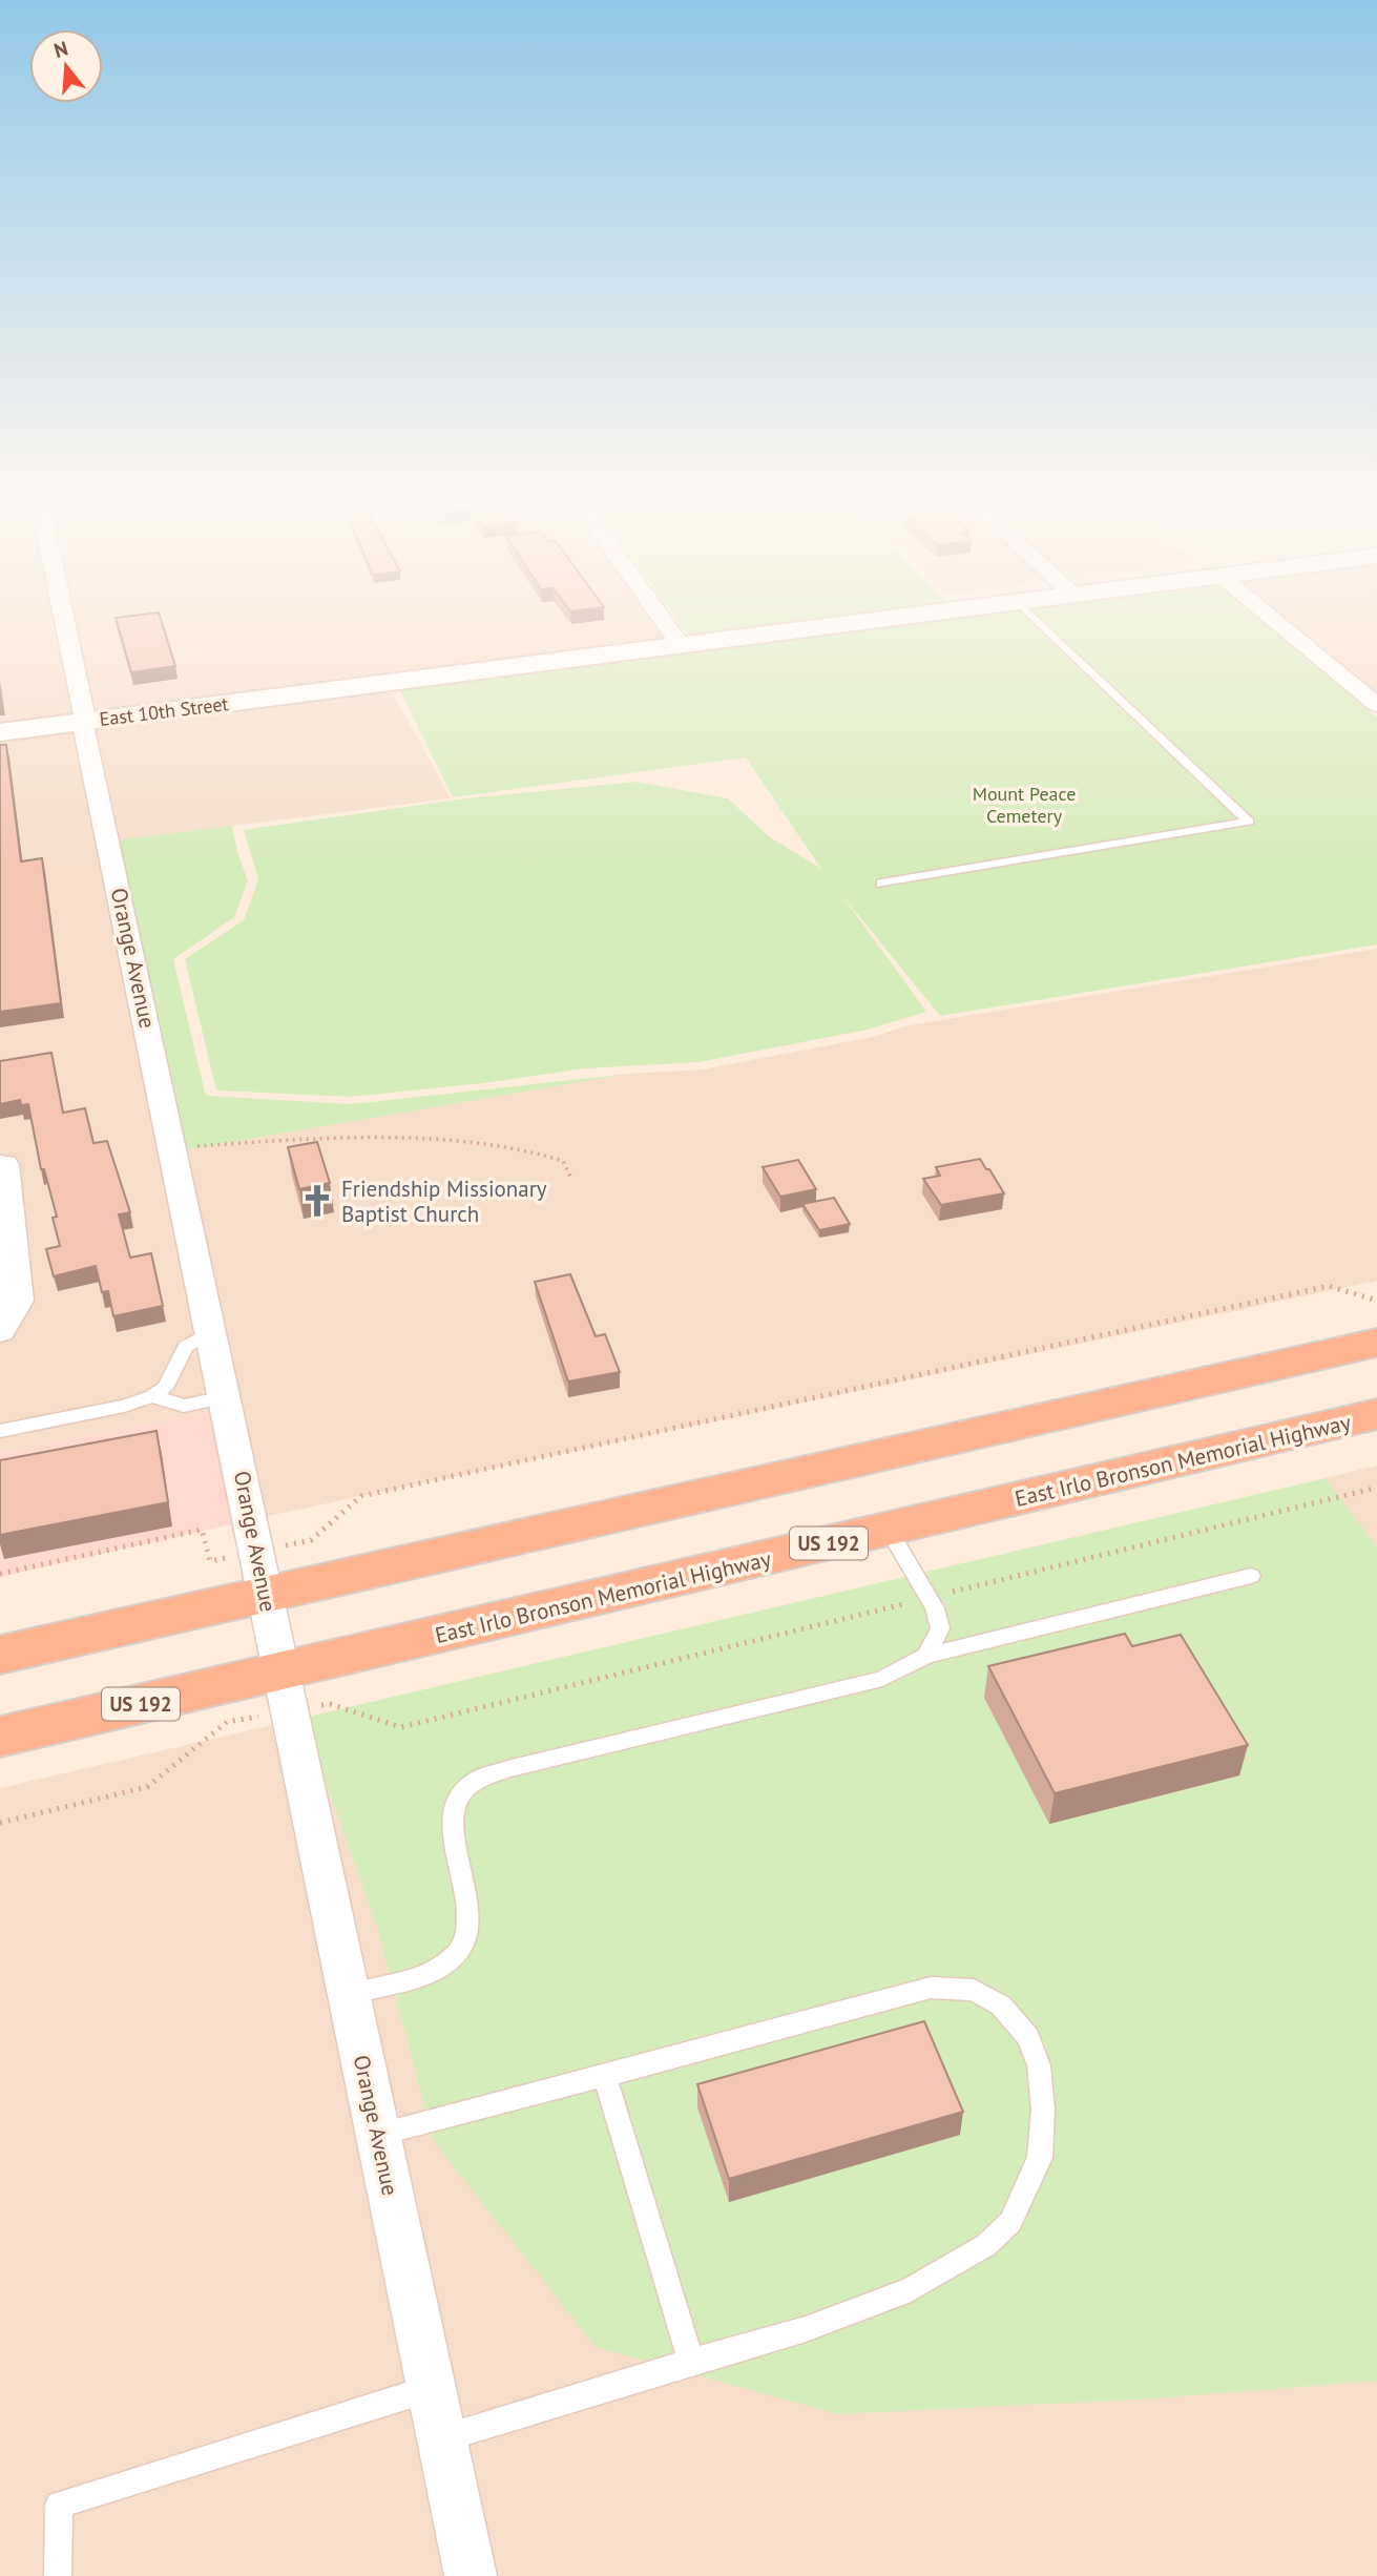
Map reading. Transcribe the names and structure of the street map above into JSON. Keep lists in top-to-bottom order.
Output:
{
  "streets": {
    "highway": ["East Irlo Bronson Memorial Highway", "US 192"],
    "street": ["East 10th Street", "Orange Avenue"]
  },
  "crossings": [
    ["East 10th Street", "Orange Avenue"],
    ["Orange Avenue", "East Irlo Bronson Memorial Highway"]
  ],
  "parks": ["Mount Peace Cemetery"],
  "places": {
    "church": ["Friendship Missionary Baptist Church"]
  },
  "north": "top"
}
